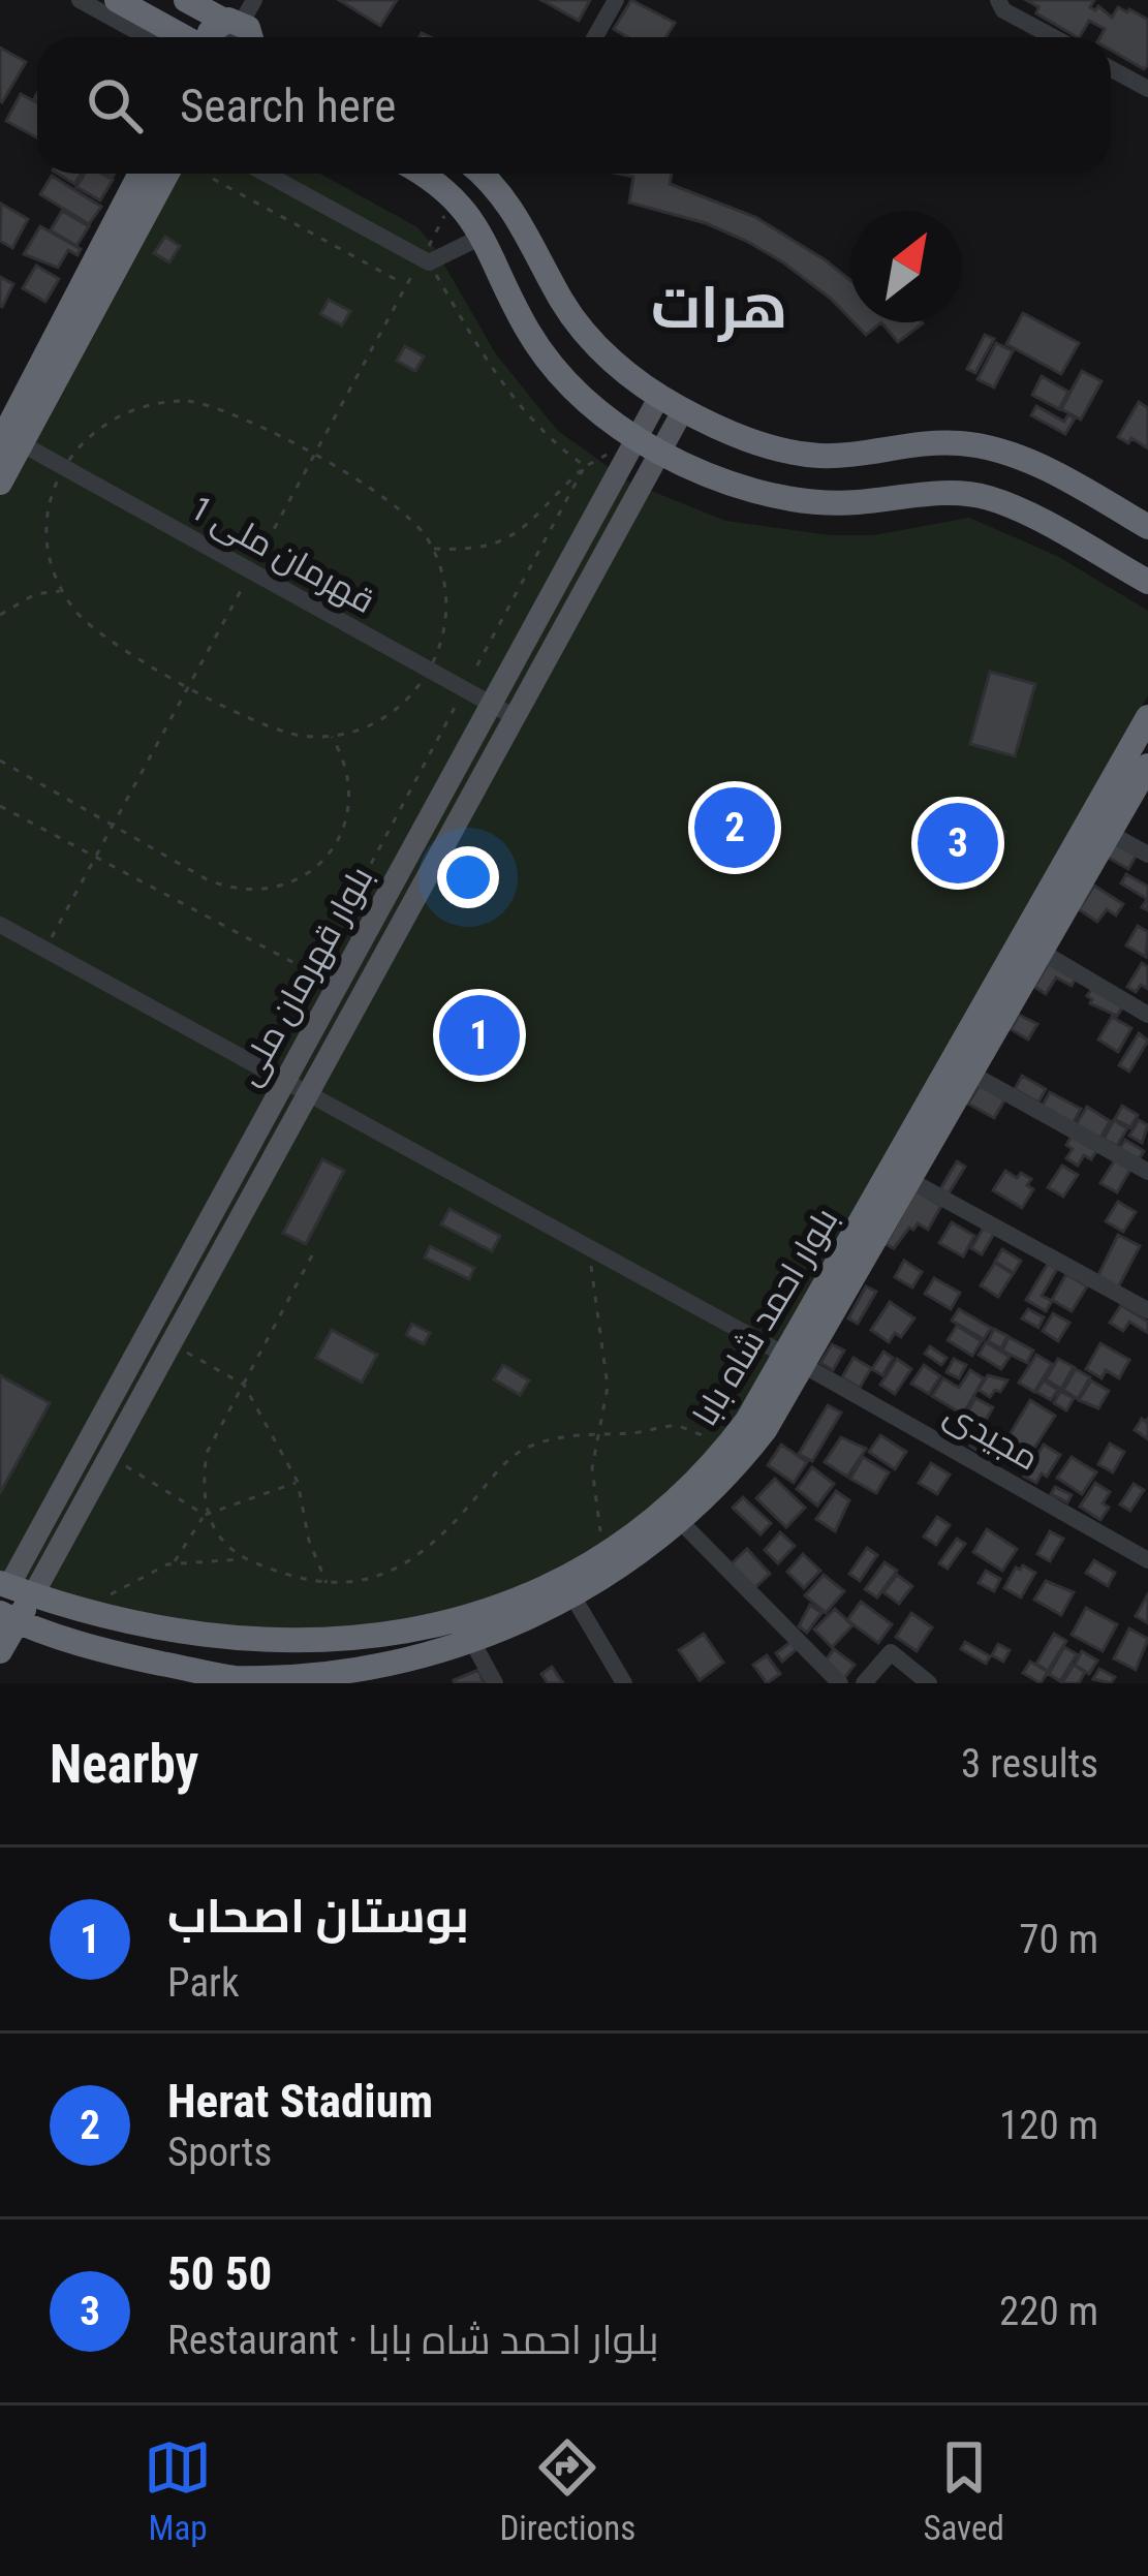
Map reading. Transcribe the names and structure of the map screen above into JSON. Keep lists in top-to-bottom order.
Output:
{
  "streets": {
    "highway": ["بلوار احمد شاه بابا"],
    "main road": ["بلوار قهرمان ملی"],
    "street": ["قهرمان ملی 1", "مجیدی"]
  },
  "crossings": [
    ["قهرمان ملی 1", "بلوار قهرمان ملی"],
    ["بلوار قهرمان ملی", "بلوار احمد شاه بابا"],
    ["بلوار قهرمان ملی", "مجیدی"],
    ["بلوار احمد شاه بابا", "مجیدی"]
  ],
  "districts": ["هرات"],
  "north": "top right",
  "page": {
    "search": "Search here",
    "pins": ["2", "3", "1"],
    "heading": ["Nearby", "3 results"],
    "list": [
      {
        "mark": "1",
        "name": "بوستان اصحاب",
        "note": "Park",
        "value": "70 m"
      },
      {
        "mark": "2",
        "name": "Herat Stadium",
        "note": "Sports",
        "value": "120 m"
      },
      {
        "mark": "3",
        "name": "50 50",
        "note": "Restaurant · بلوار احمد شاه بابا",
        "value": "220 m"
      }
    ],
    "nav": ["Map", "Directions", "Saved"]
  }
}
